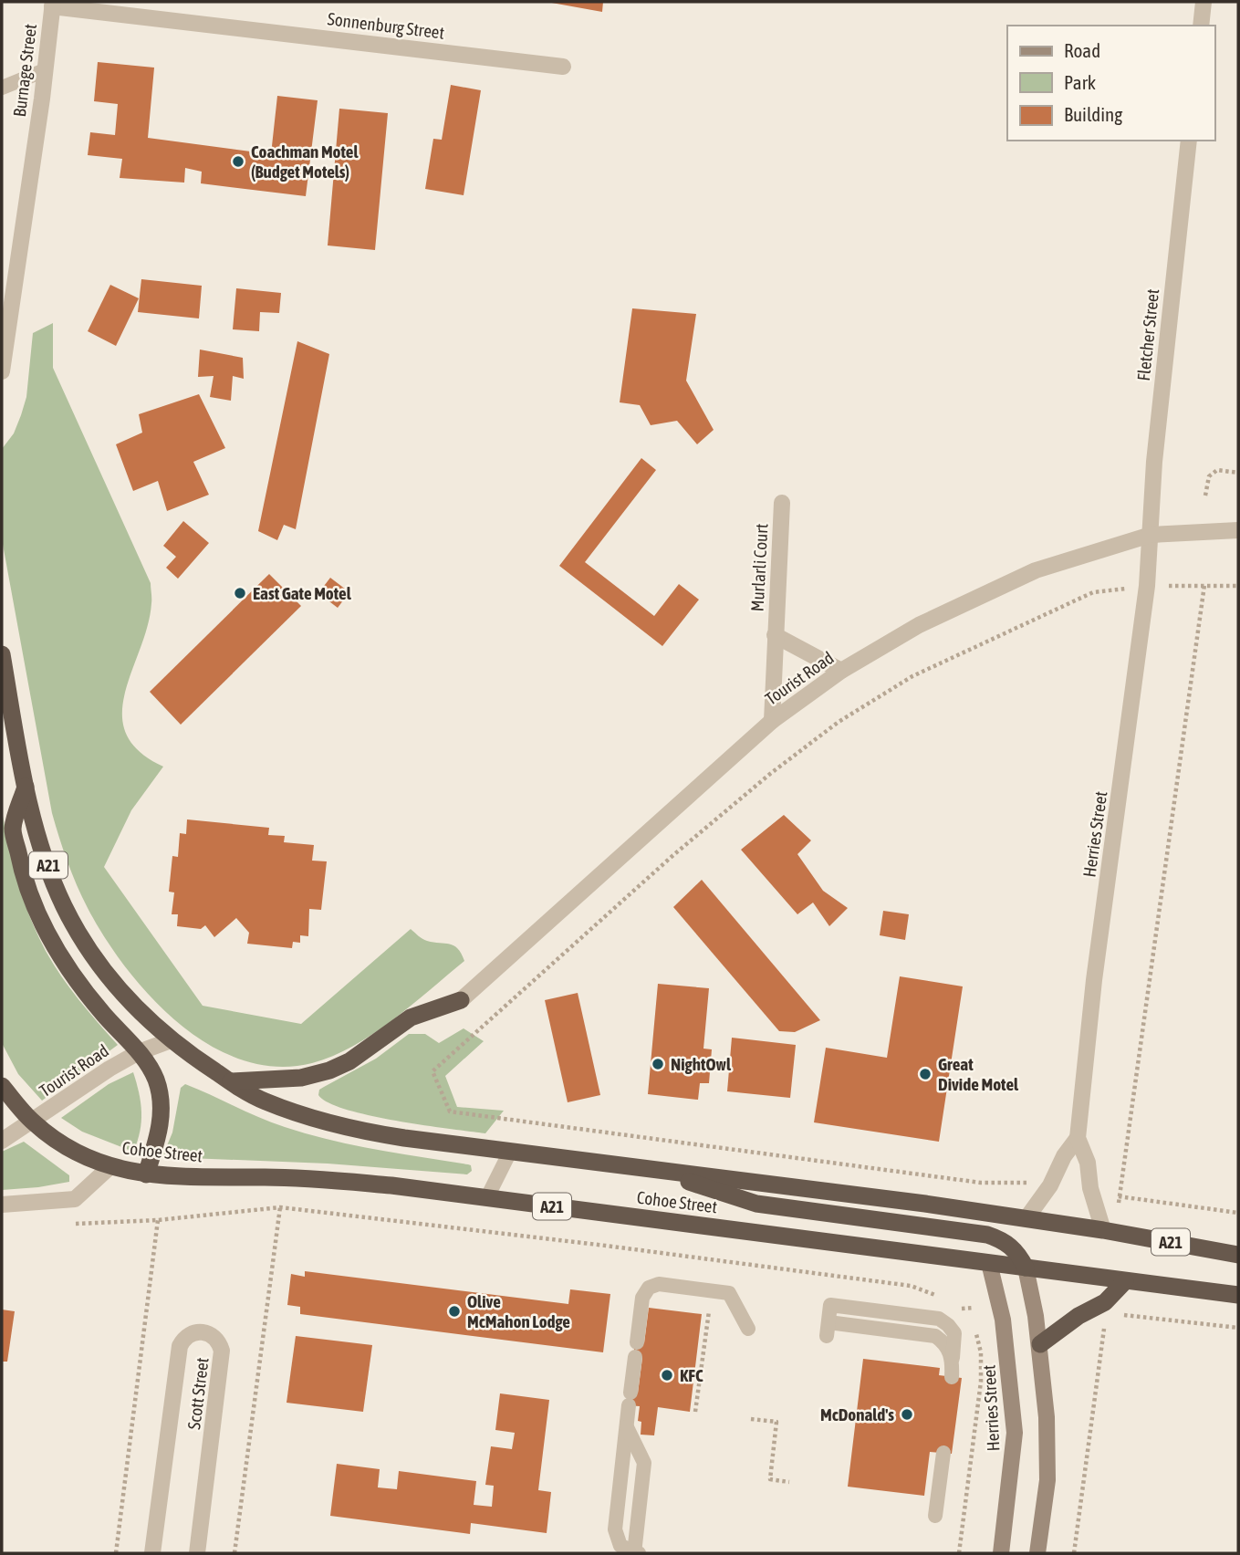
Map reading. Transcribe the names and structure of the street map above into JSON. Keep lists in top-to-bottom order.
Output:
{
  "streets": {
    "highway": ["A21", "Cohoe Street"],
    "main road": ["Herries Street"],
    "street": [
      "Sonnenburg Street",
      "Burnage Street",
      "Fletcher Street",
      "Murlarli Court",
      "Tourist Road",
      "Scott Street"
    ]
  },
  "crossings": [
    ["Sonnenburg Street", "Burnage Street"],
    ["Fletcher Street", "Tourist Road"],
    ["Fletcher Street", "Herries Street"],
    ["Murlarli Court", "Tourist Road"],
    ["Tourist Road", "Herries Street"],
    ["Tourist Road", "A21"],
    ["Herries Street", "Cohoe Street"],
    ["A21", "Cohoe Street"]
  ],
  "places": [
    "Coachman Motel (Budget Motels)",
    "East Gate Motel",
    "NightOwl",
    "Great Divide Motel",
    "Olive McMahon Lodge",
    "KFC",
    "McDonald's"
  ],
  "legend": ["Road", "Park", "Building"]
}
